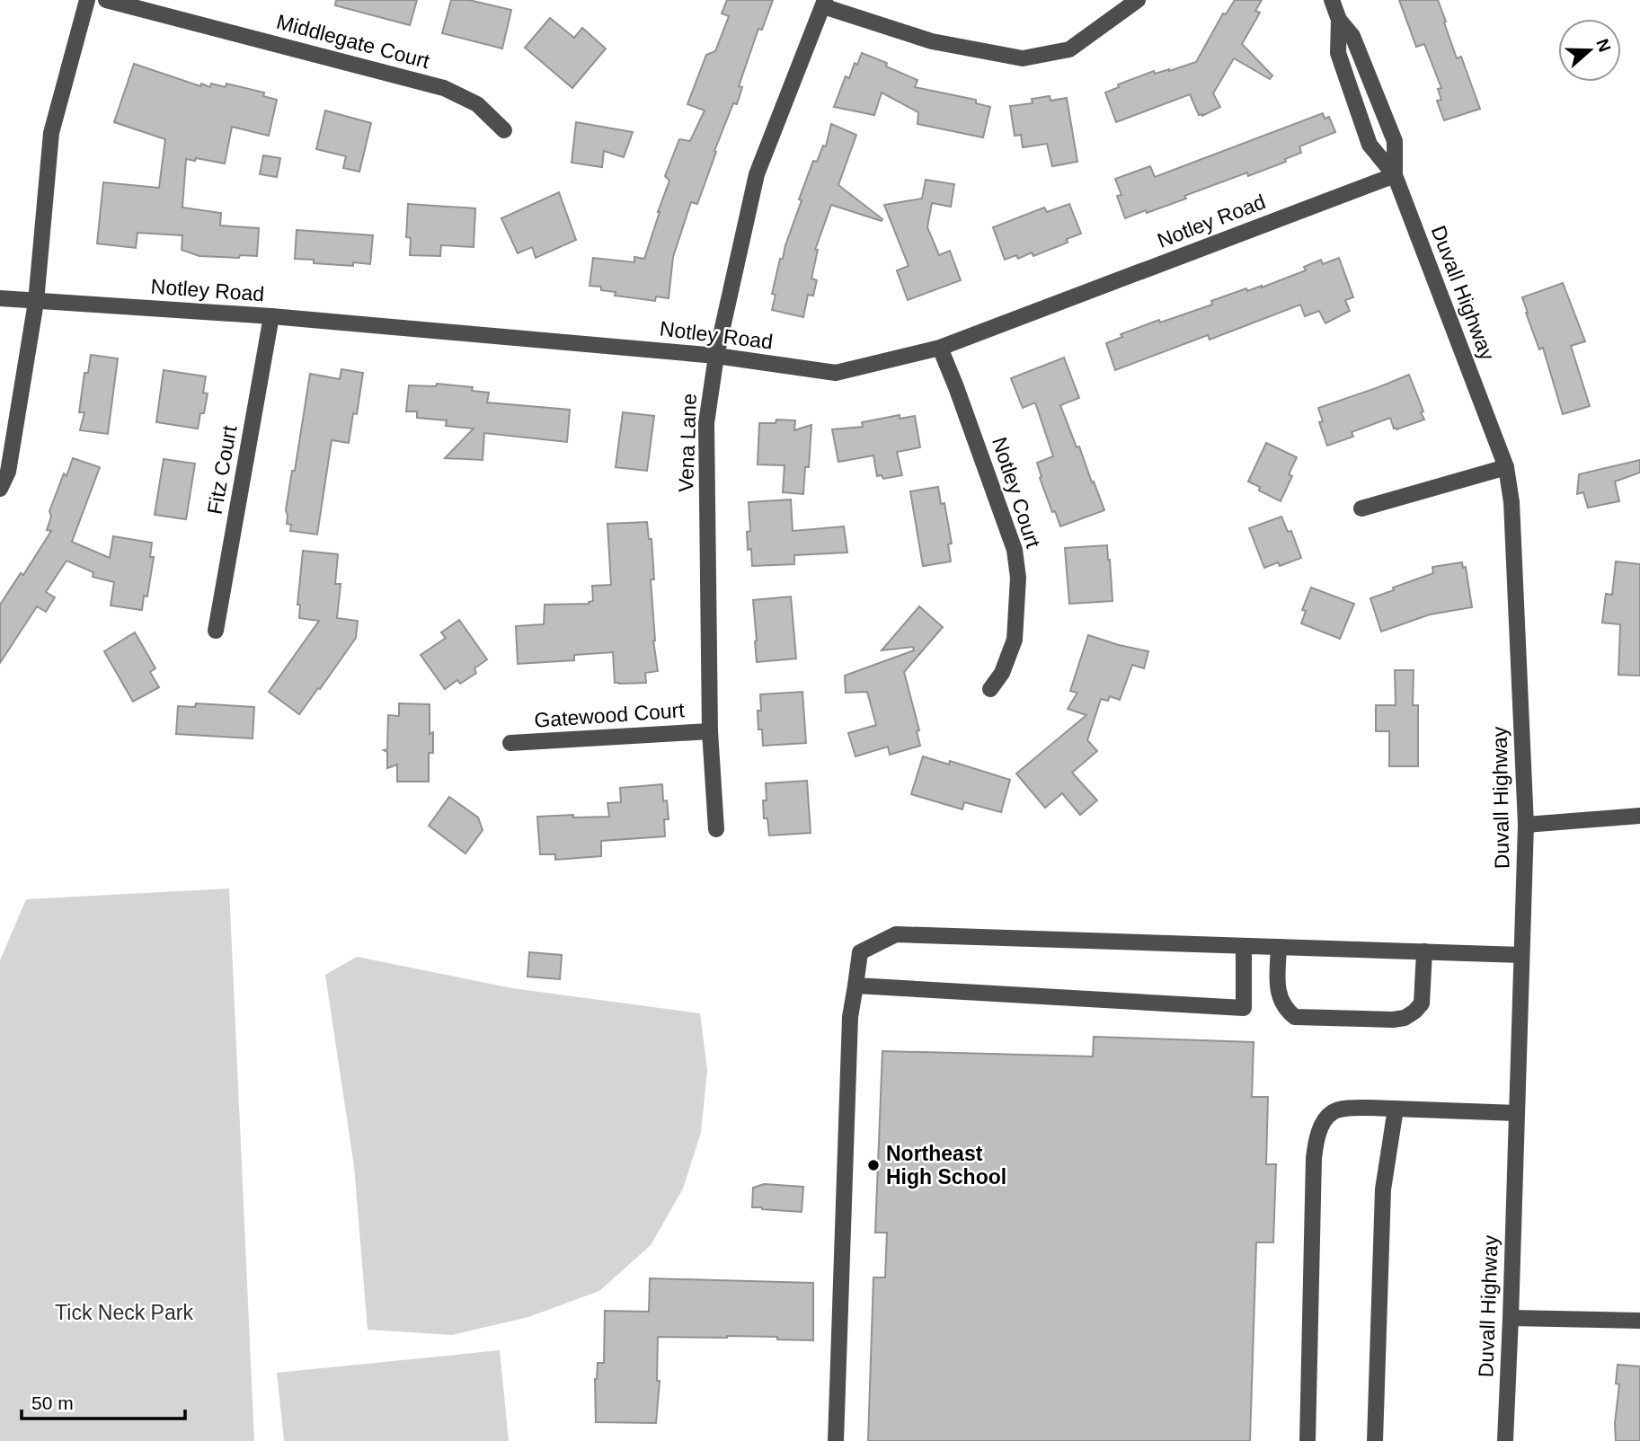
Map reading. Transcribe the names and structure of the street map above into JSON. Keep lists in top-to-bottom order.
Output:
{
  "streets": {
    "street": [
      "Middlegate Court",
      "Notley Road",
      "Duvall Highway",
      "Vena Lane",
      "Fitz Court",
      "Notley Court",
      "Gatewood Court"
    ]
  },
  "crossings": [
    ["Notley Road", "Duvall Highway"],
    ["Notley Road", "Vena Lane"],
    ["Notley Road", "Fitz Court"],
    ["Notley Road", "Notley Court"],
    ["Vena Lane", "Gatewood Court"]
  ],
  "parks": ["Tick Neck Park"],
  "places": ["Northeast High School"],
  "scale_bar": "50 m",
  "north": "right"
}
